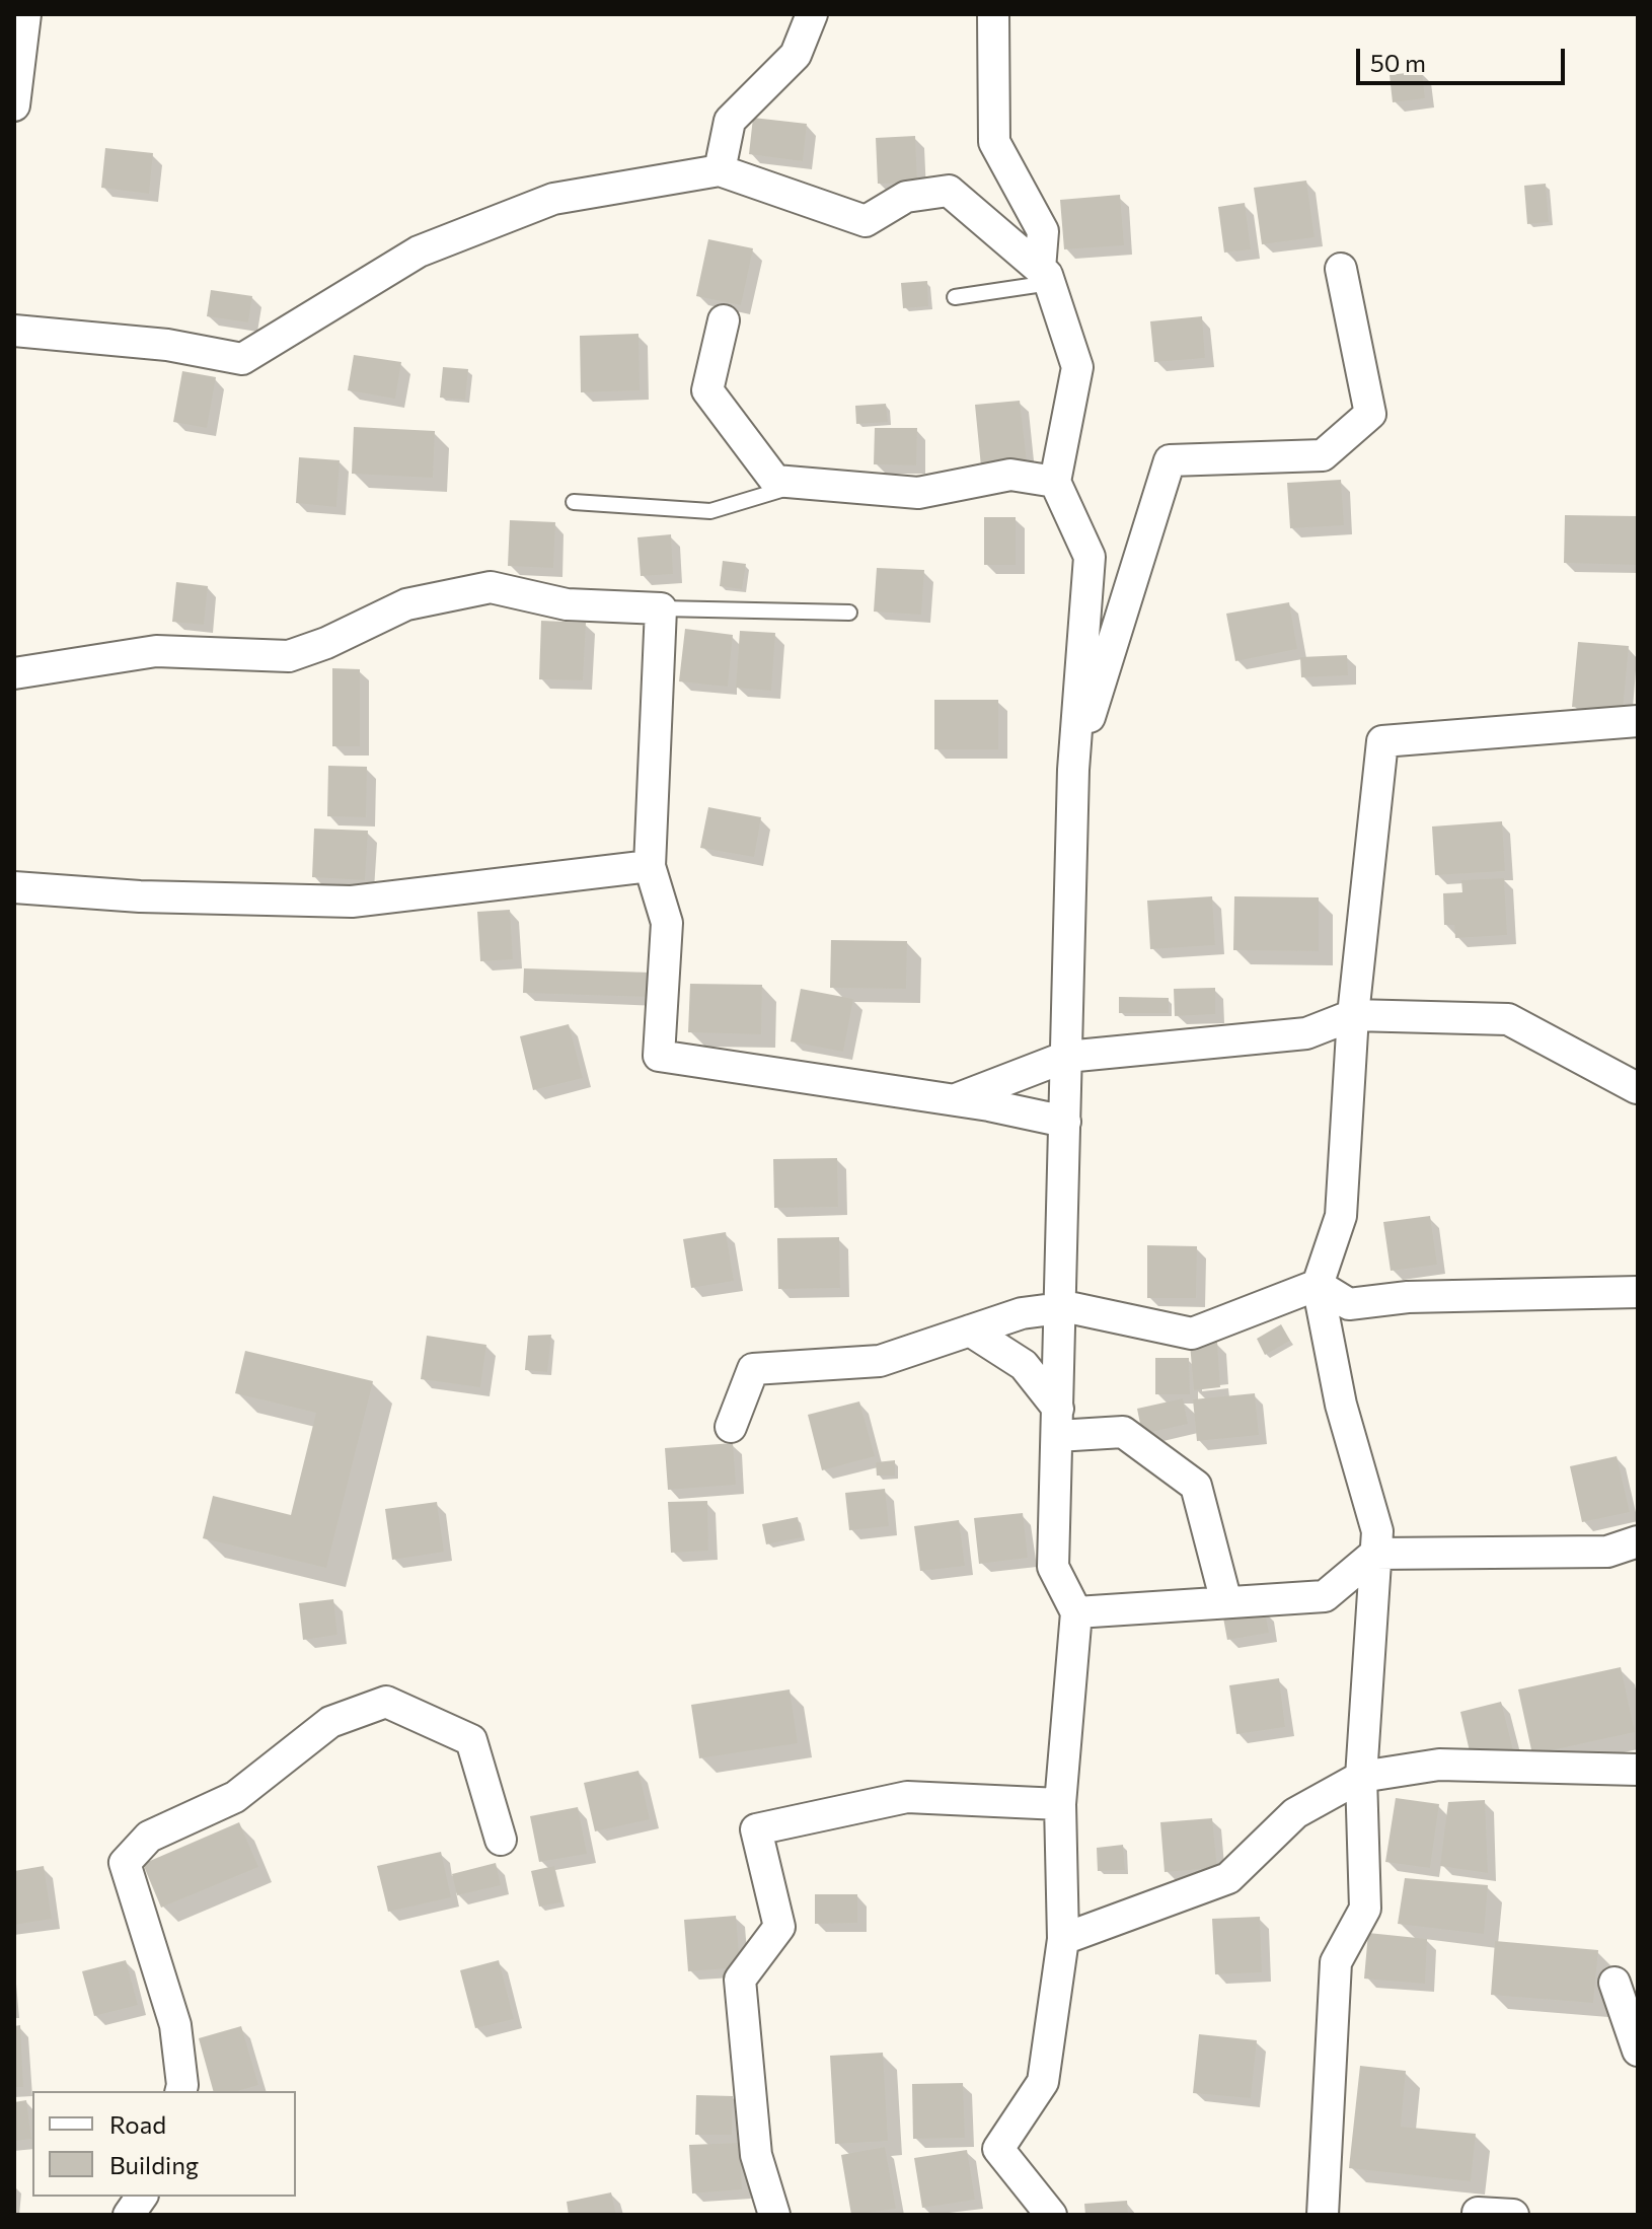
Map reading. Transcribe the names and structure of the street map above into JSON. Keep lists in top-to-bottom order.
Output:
{
  "legend": ["Road", "Building"],
  "scale_bar": "50 m"
}
